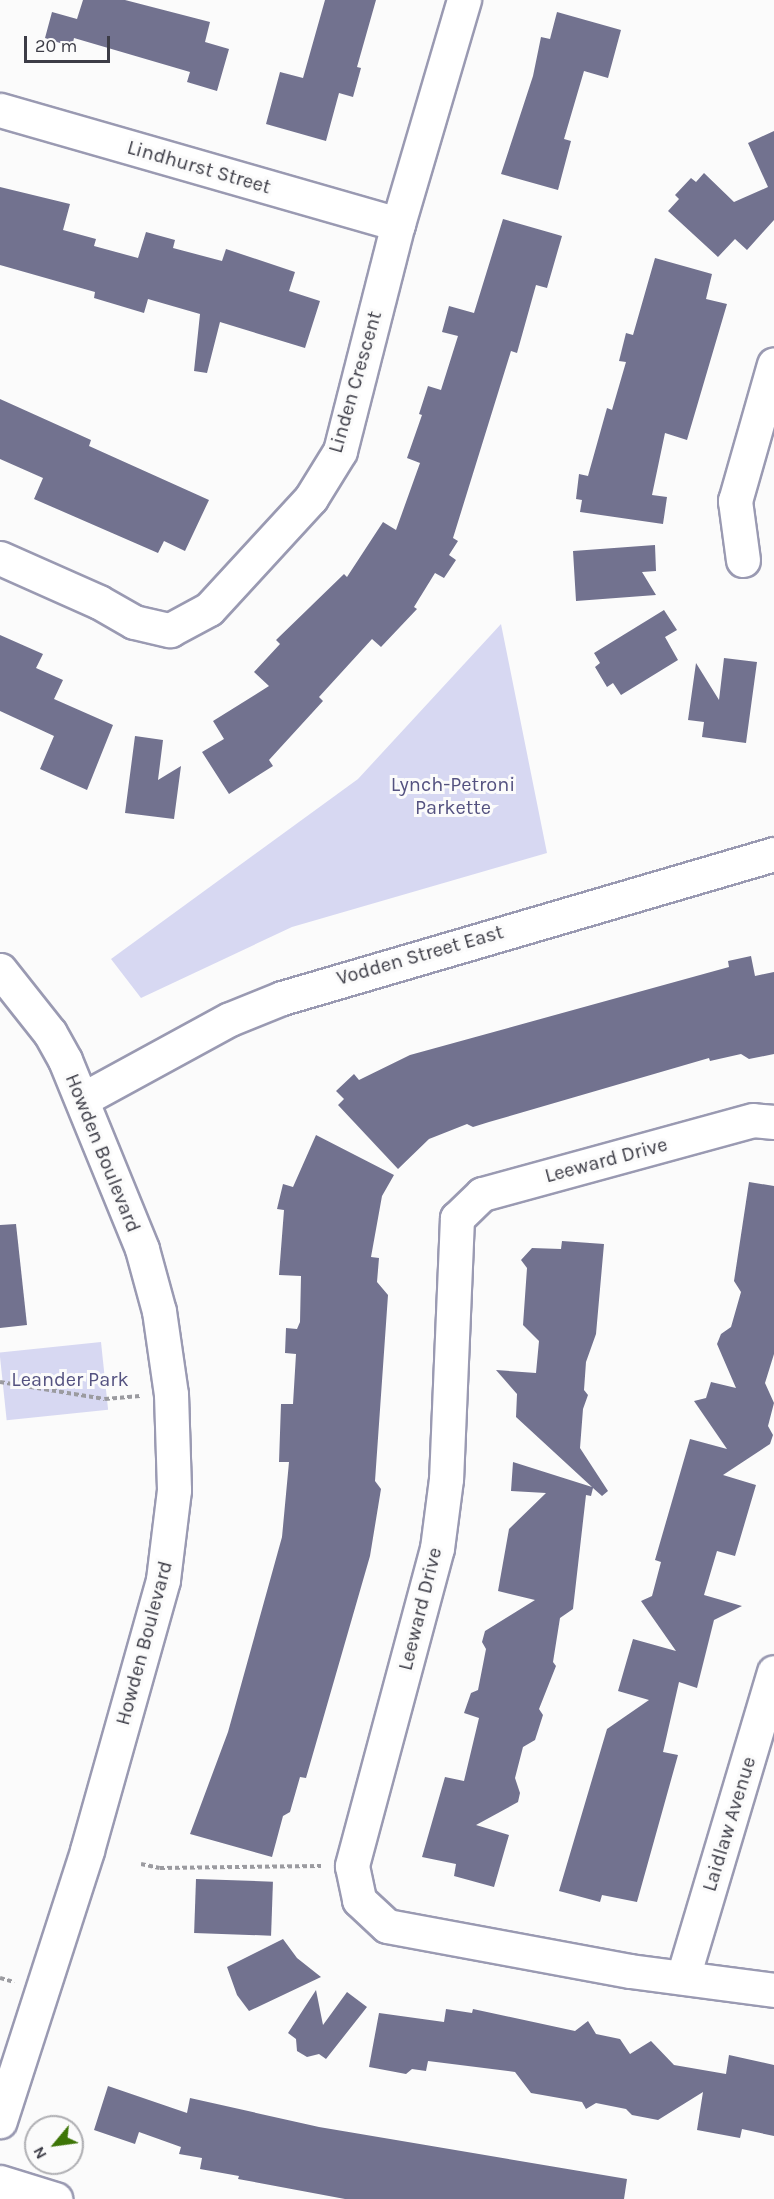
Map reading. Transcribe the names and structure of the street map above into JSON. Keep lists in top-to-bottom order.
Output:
{
  "streets": {
    "street": [
      "Lindhurst Street",
      "Linden Crescent",
      "Vodden Street East",
      "Howden Boulevard",
      "Leeward Drive",
      "Laidlaw Avenue"
    ]
  },
  "crossings": [
    ["Lindhurst Street", "Linden Crescent"],
    ["Vodden Street East", "Howden Boulevard"],
    ["Leeward Drive", "Laidlaw Avenue"]
  ],
  "parks": ["Lynch-Petroni Parkette", "Leander Park"],
  "scale_bar": "20 m",
  "north": "bottom left"
}
